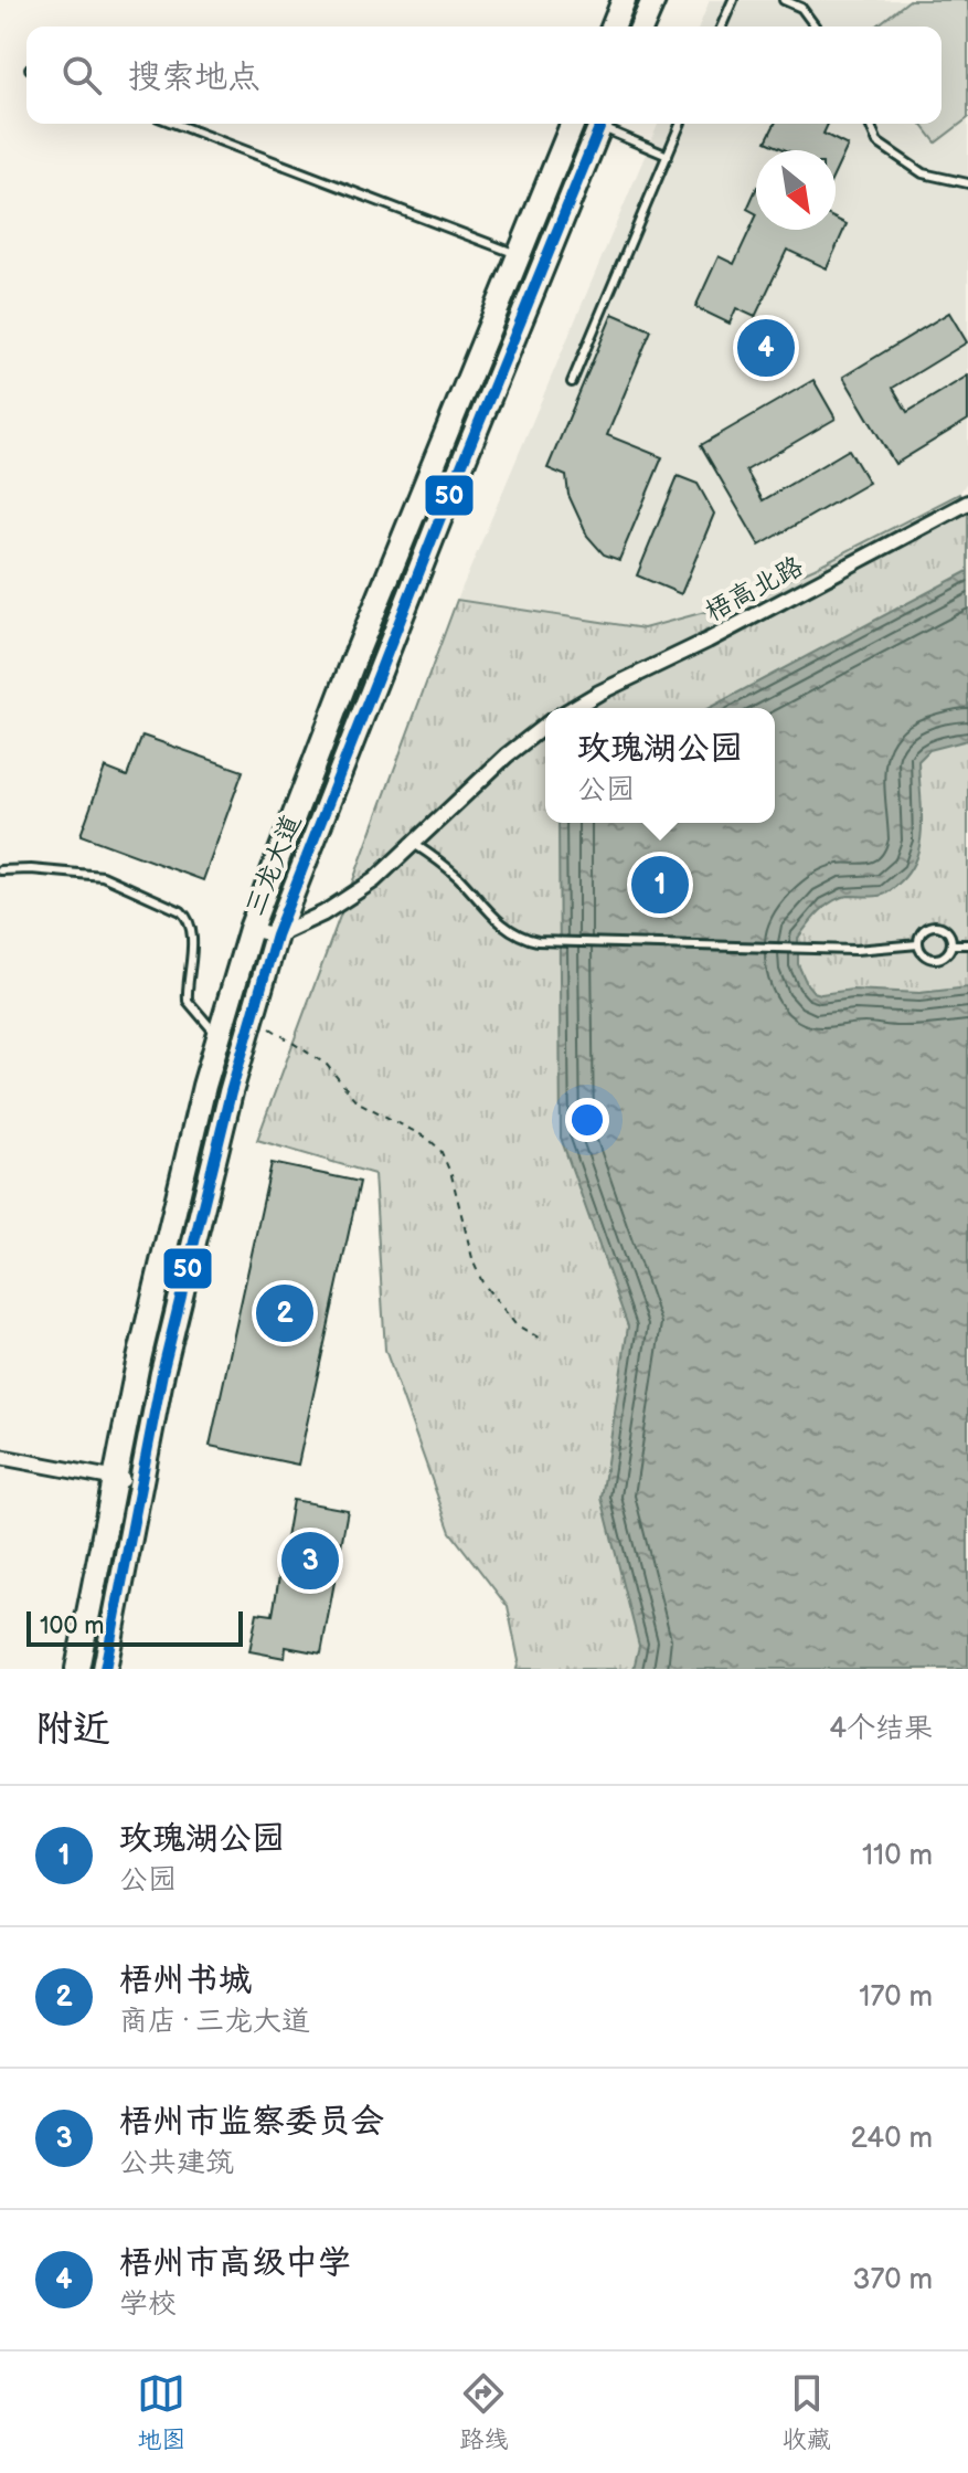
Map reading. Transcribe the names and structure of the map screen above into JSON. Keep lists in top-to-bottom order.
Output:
{
  "streets": {
    "main road": ["三龙大道"],
    "street": ["梧高北路"]
  },
  "lines": ["transit line 50"],
  "scale_bar": "100 m",
  "north": "bottom right",
  "page": {
    "search": "搜索地点",
    "pins": [
      "4",
      "1",
      "2",
      "3"
    ],
    "popup": ["玫瑰湖公园", "公园"],
    "scale": "100 m",
    "heading": ["附近", "4个结果"],
    "list": [
      {
        "mark": "1",
        "name": "玫瑰湖公园",
        "note": "公园",
        "value": "110 m"
      },
      {
        "mark": "2",
        "name": "梧州书城",
        "note": "商店 · 三龙大道",
        "value": "170 m"
      },
      {
        "mark": "3",
        "name": "梧州市监察委员会",
        "note": "公共建筑",
        "value": "240 m"
      },
      {
        "mark": "4",
        "name": "梧州市高级中学",
        "note": "学校",
        "value": "370 m"
      }
    ],
    "nav": ["地图", "路线", "收藏"]
  }
}
